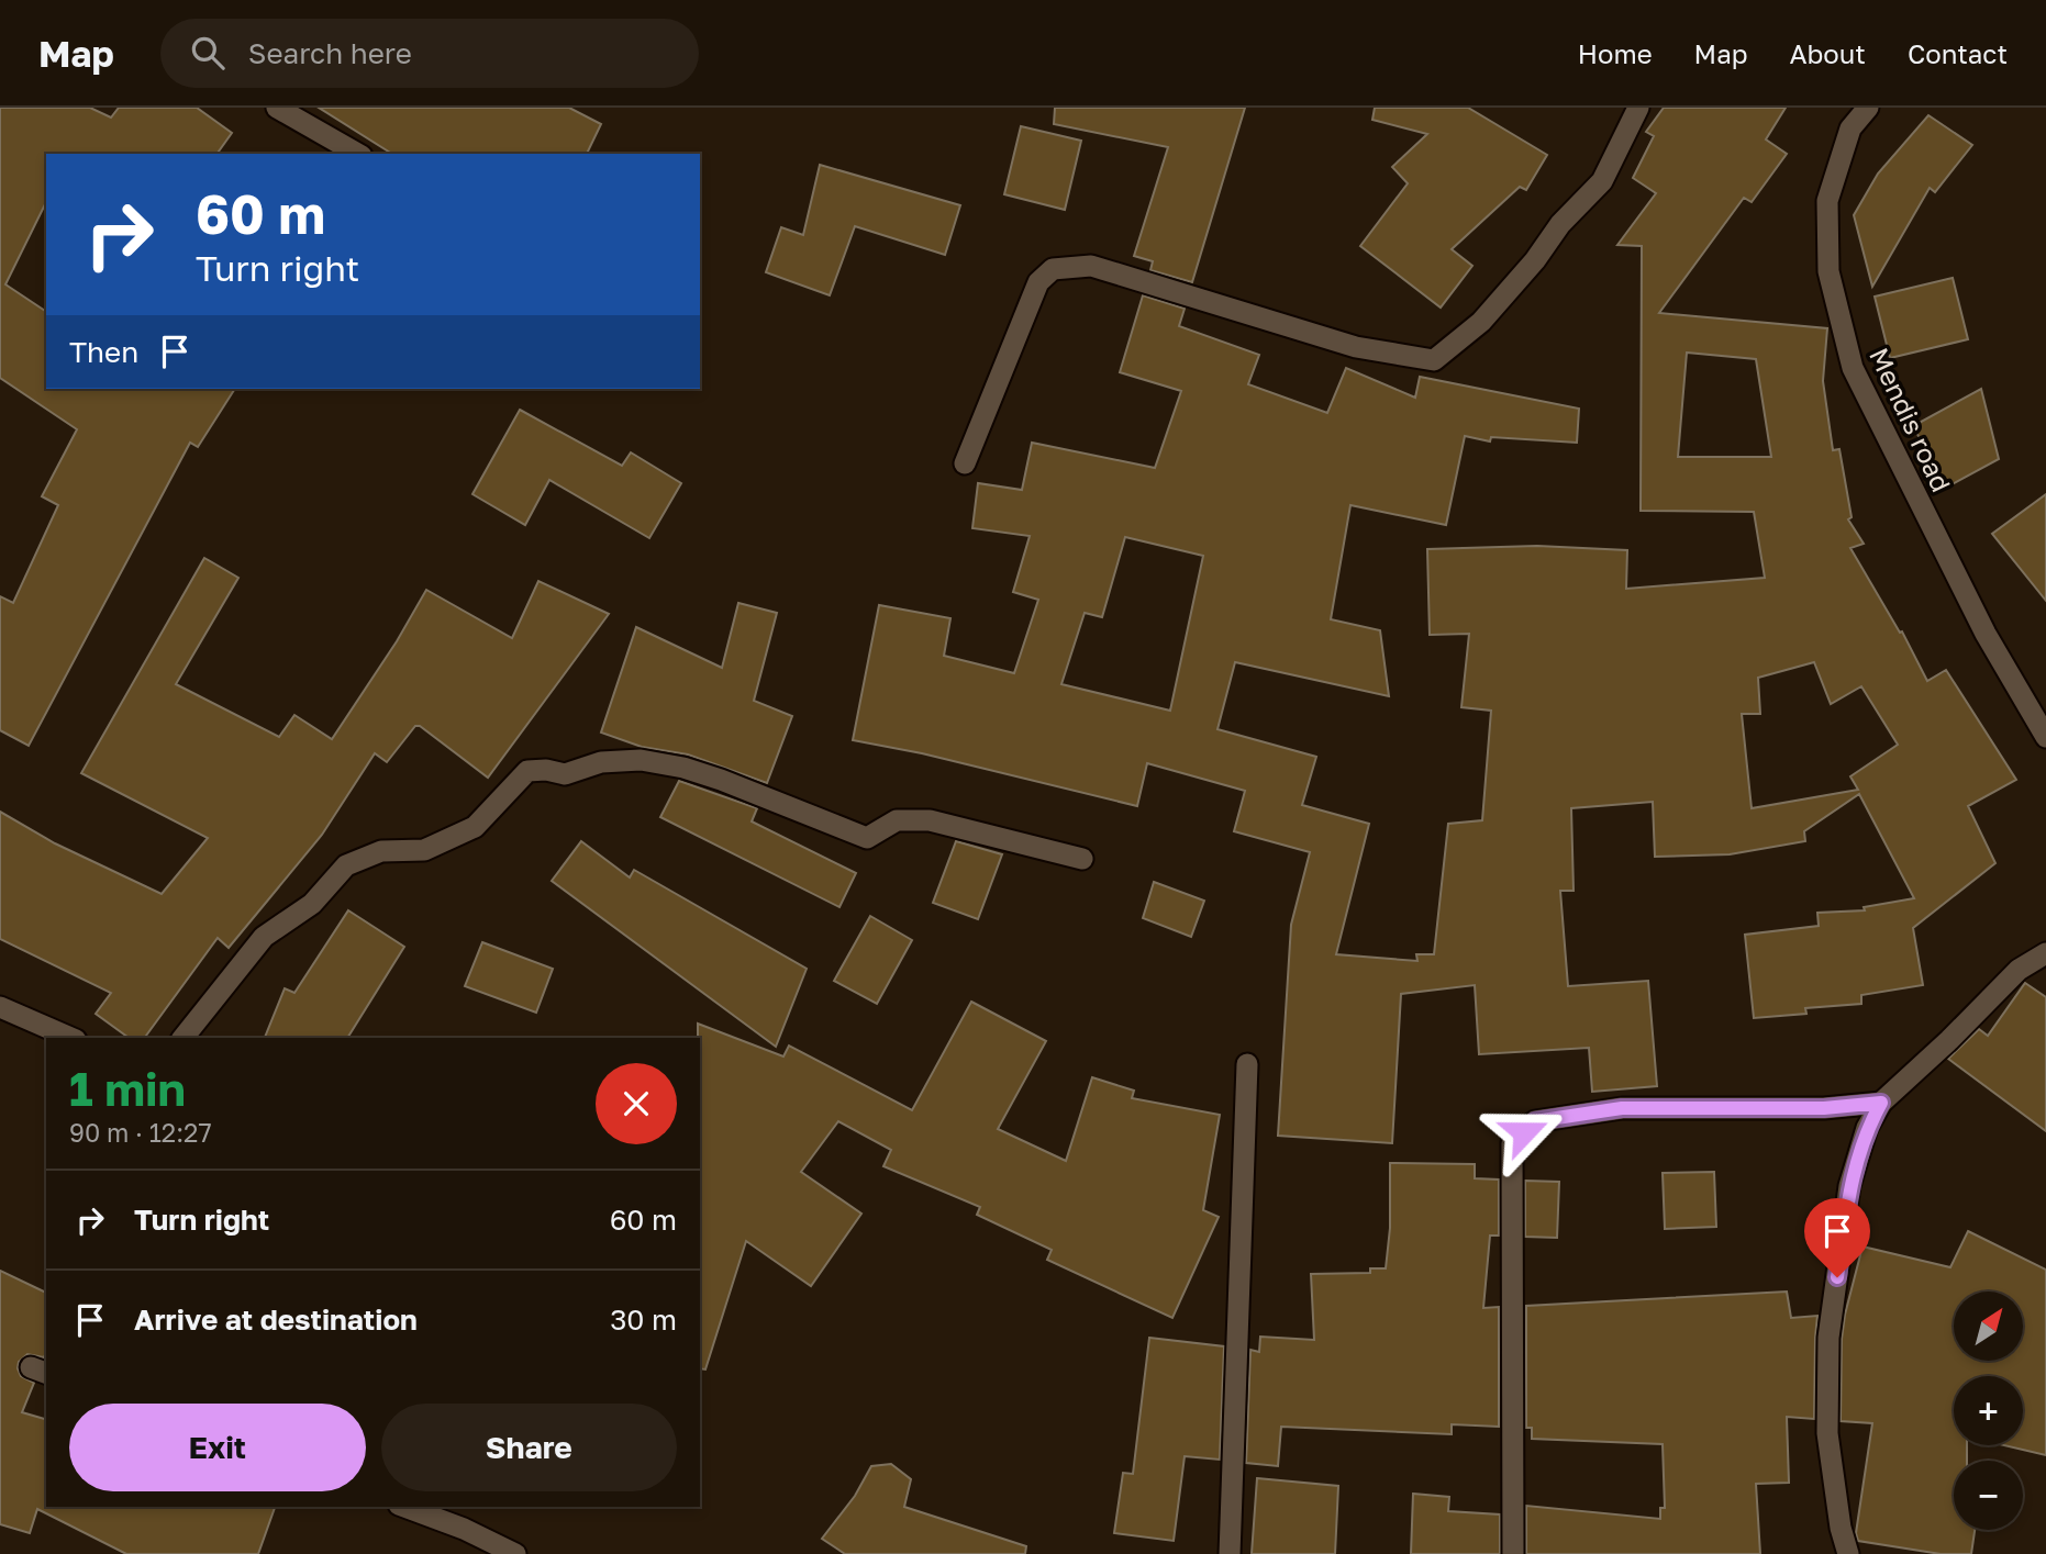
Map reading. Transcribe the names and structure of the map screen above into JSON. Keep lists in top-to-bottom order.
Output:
{
  "streets": {
    "street": ["Mendis road"]
  },
  "north": "top right",
  "page": {
    "header": "Map",
    "search": "Search here",
    "nav": [
      "Home",
      "Map",
      "About",
      "Contact"
    ],
    "turn": ["60 m", "Turn right"],
    "then": "Then",
    "heading": ["1 min", "90 m · 12:27"],
    "list": [
      {
        "name": "Turn right",
        "value": "60 m"
      },
      {
        "name": "Arrive at destination",
        "value": "30 m"
      }
    ],
    "map_buttons": ["+", "−"],
    "buttons": ["Exit", "Share"]
  }
}
